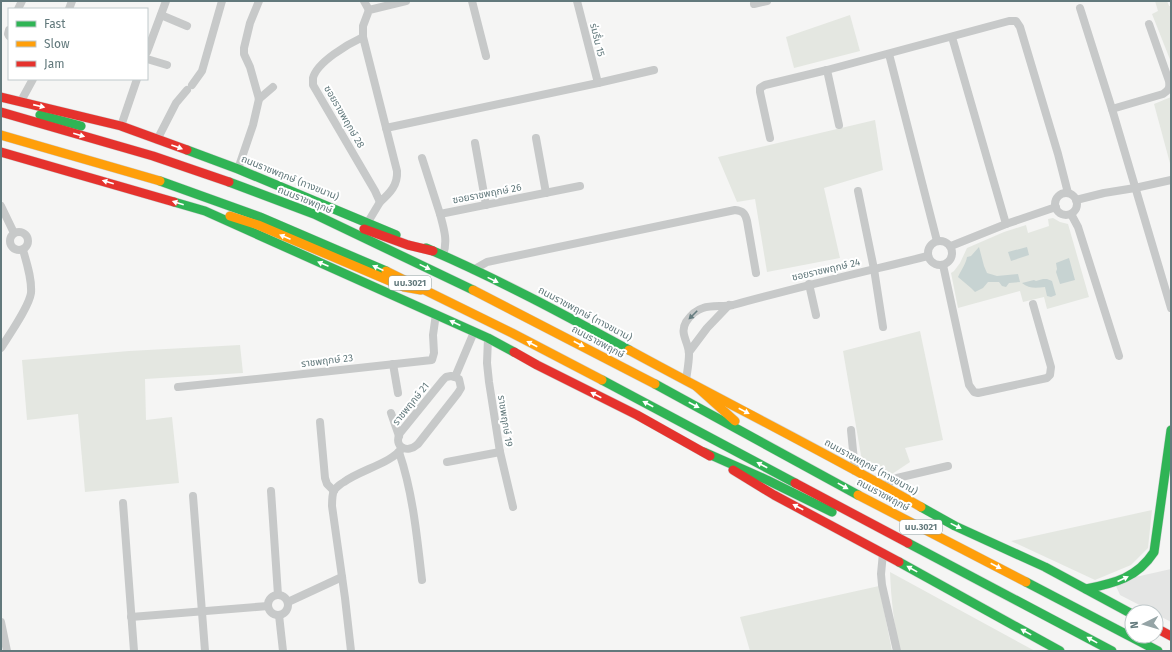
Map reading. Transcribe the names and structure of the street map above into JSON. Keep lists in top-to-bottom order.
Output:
{
  "streets": {
    "main road": ["ถนนราชพฤกษ์ (ทางขนาน)", "ถนนราชพฤกษ์", "นบ.3021"],
    "street": [
      "ร่มรื่น 15",
      "ซอยราชพฤกษ์ 28",
      "ซอยราชพฤกษ์ 26",
      "ซอยราชพฤกษ์ 24",
      "ราชพฤกษ์ 23",
      "ราชพฤกษ์ 21",
      "ราชพฤกษ์ 19"
    ]
  },
  "crossings": [
    ["ถนนราชพฤกษ์ (ทางขนาน)", "ซอยราชพฤกษ์ 24"],
    ["นบ.3021", "ราชพฤกษ์ 23"],
    ["นบ.3021", "ราชพฤกษ์ 19"]
  ],
  "legend": ["Fast", "Slow", "Jam"],
  "north": "left"
}
